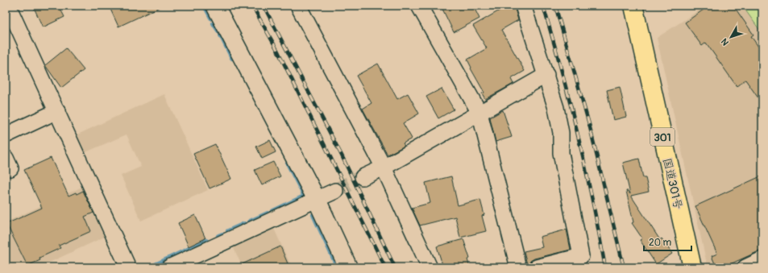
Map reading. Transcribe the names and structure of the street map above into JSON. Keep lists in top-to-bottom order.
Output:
{
  "streets": {
    "highway": ["301", "国道301号"]
  },
  "scale_bar": "20 m",
  "north": "bottom left"
}
